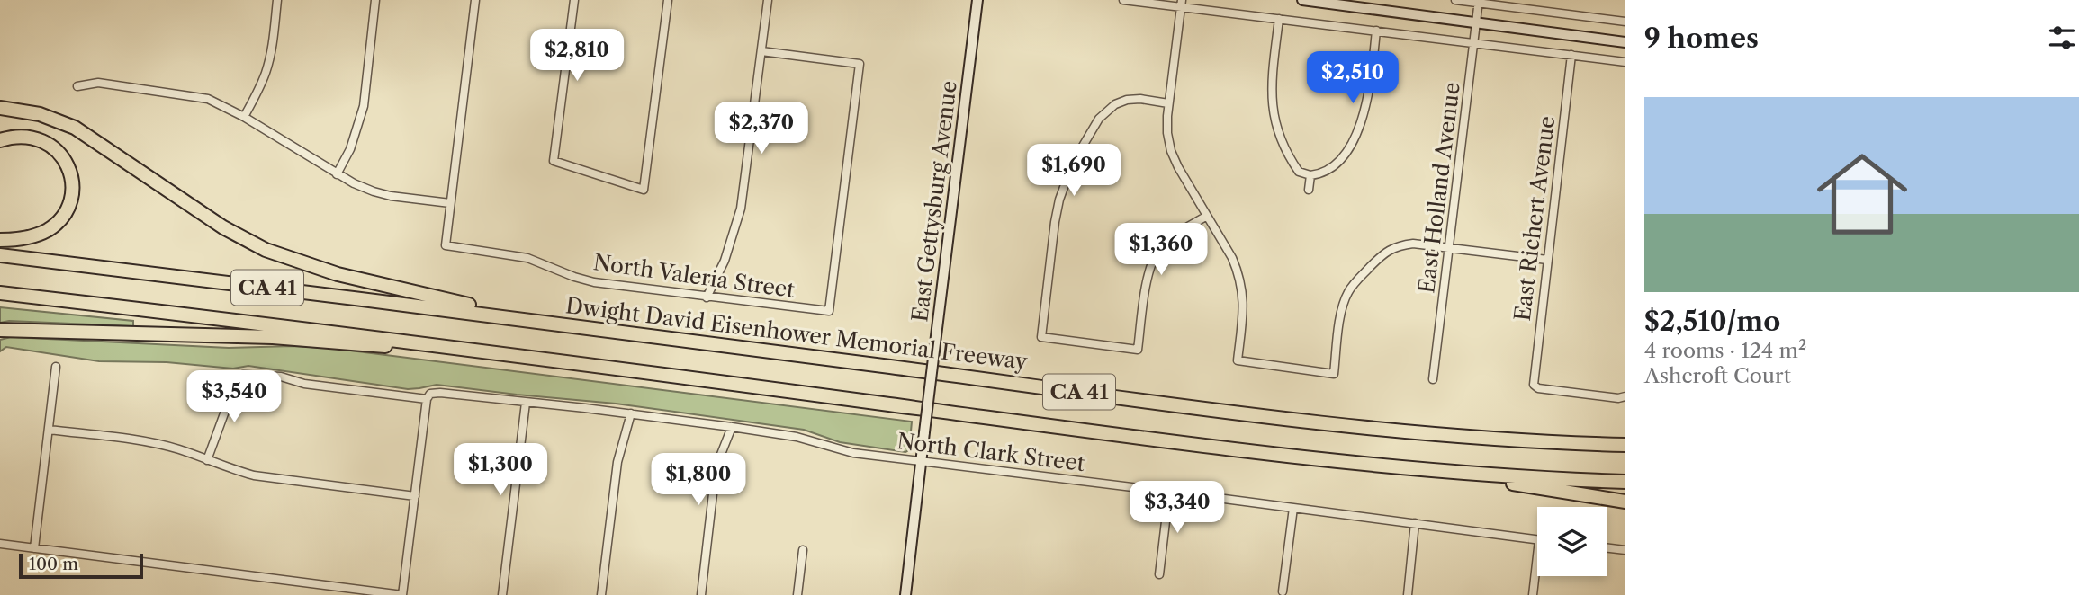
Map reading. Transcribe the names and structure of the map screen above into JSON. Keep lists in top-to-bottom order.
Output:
{
  "streets": {
    "highway": ["CA 41", "Dwight David Eisenhower Memorial Freeway"],
    "street": [
      "East Holland Avenue",
      "East Gettysburg Avenue",
      "East Richert Avenue",
      "North Valeria Street",
      "North Clark Street"
    ]
  },
  "crossings": [
    ["East Gettysburg Avenue", "North Clark Street"]
  ],
  "scale_bar": "100 m",
  "page": {
    "heading": "9 homes",
    "price": [
      "$2,810",
      "$2,510",
      "$2,370",
      "$1,690",
      "$1,360",
      "$3,540",
      "$1,300",
      "$1,800",
      "$3,340"
    ],
    "list": [
      {
        "name": "$2,510/mo",
        "note": "4 rooms · 124 m² · Ashcroft Court"
      }
    ],
    "scale": "100 m"
  }
}
